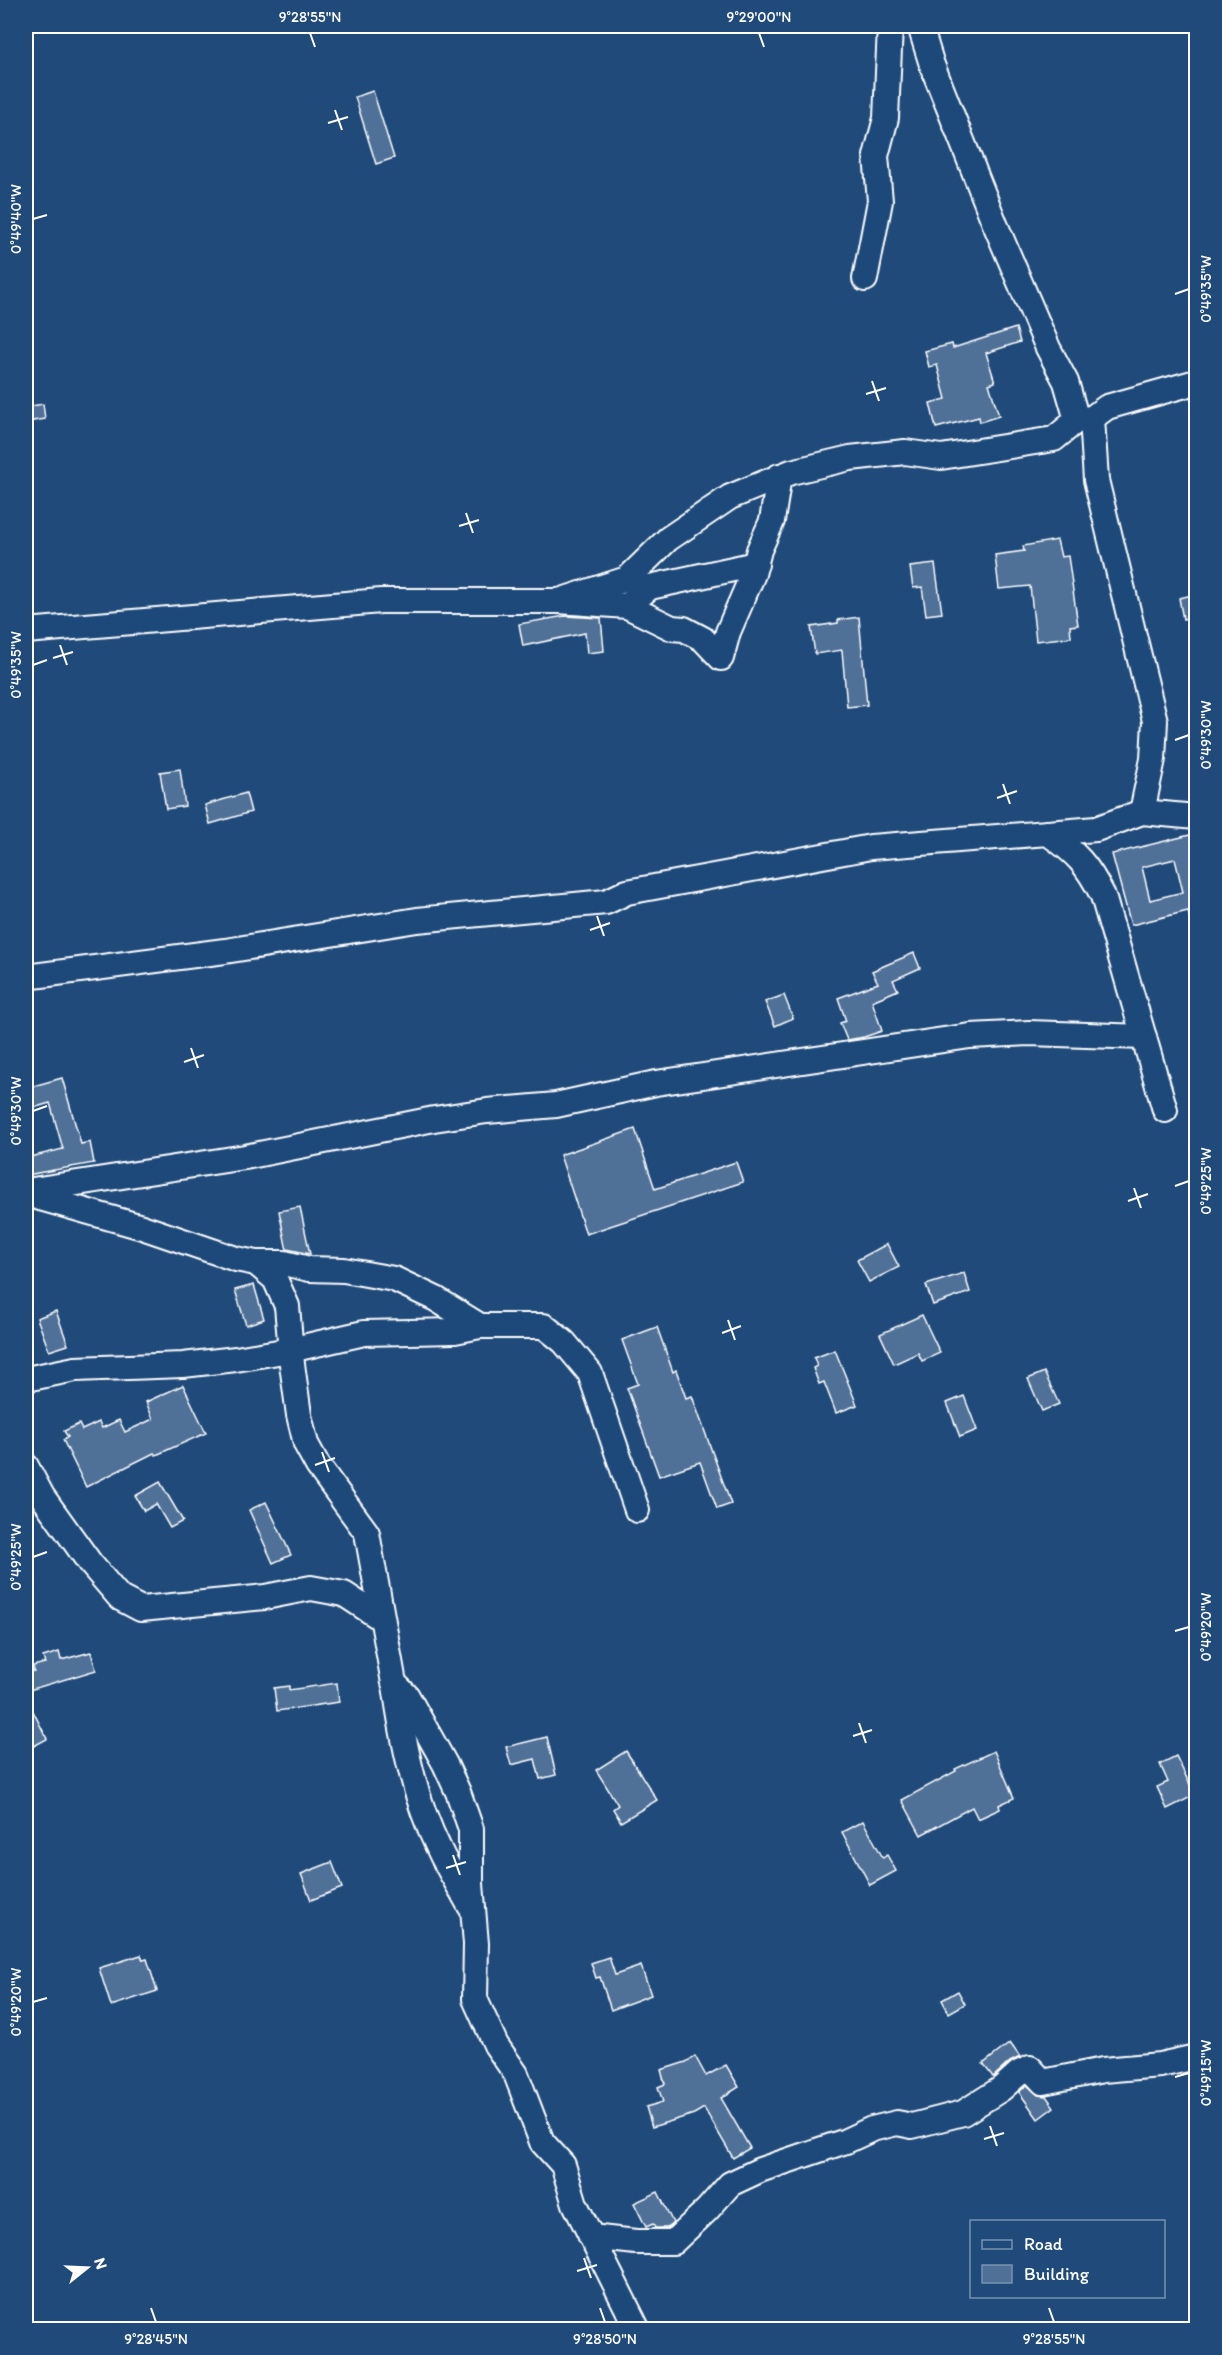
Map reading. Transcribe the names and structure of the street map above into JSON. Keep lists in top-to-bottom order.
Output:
{
  "legend": ["Road", "Building"],
  "north": "right",
  "coordinates": [
    "9°28'55\"N",
    "9°29'00\"N",
    "0°49'40\"W",
    "0°49'35\"W",
    "0°49'30\"W",
    "0°49'25\"W",
    "0°49'20\"W",
    "0°49'15\"W",
    "9°28'45\"N",
    "9°28'50\"N"
  ]
}
